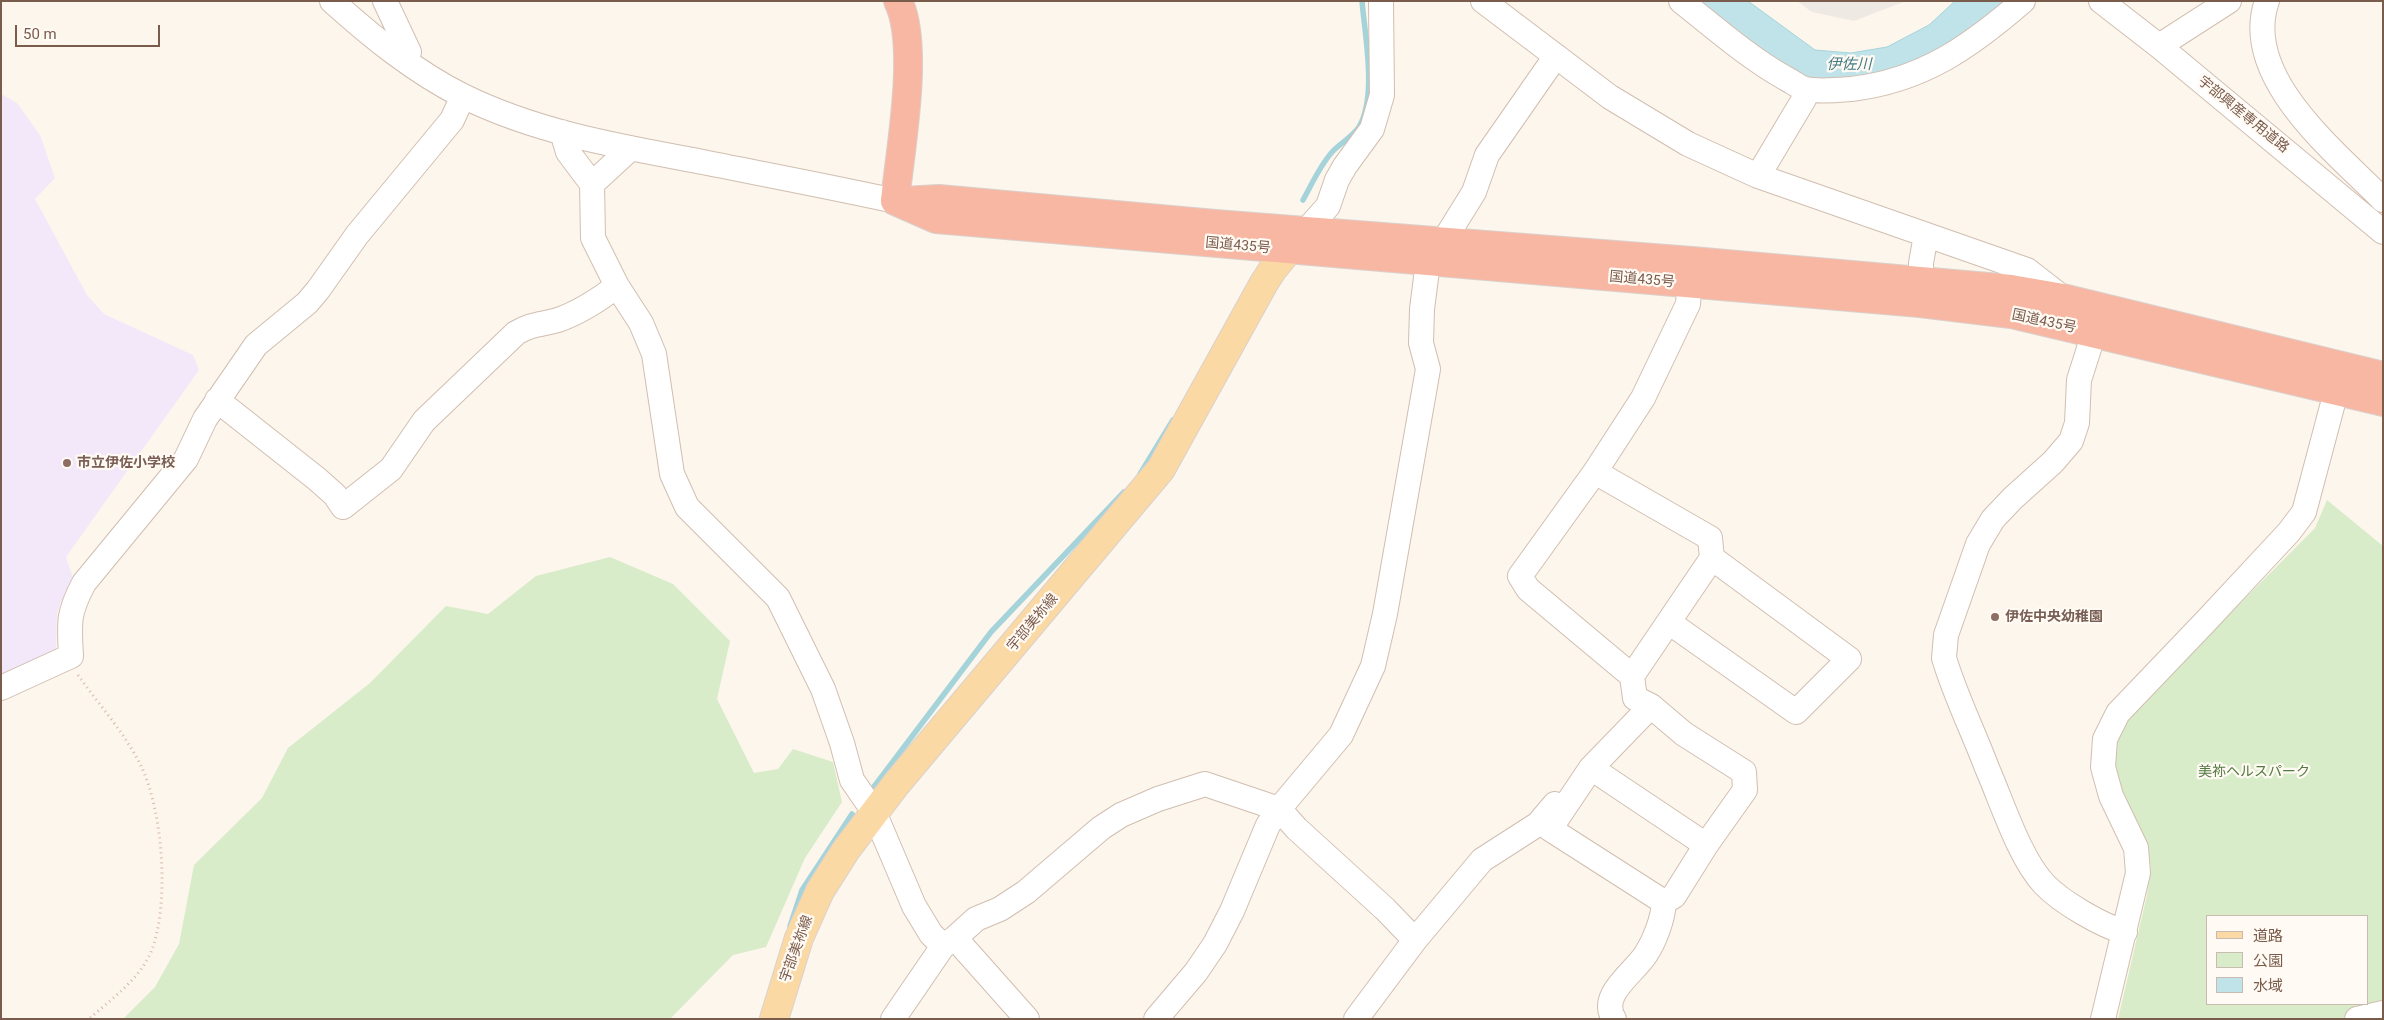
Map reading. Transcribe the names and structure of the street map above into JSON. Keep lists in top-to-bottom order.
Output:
{
  "streets": {
    "highway": ["国道435号"],
    "main road": ["宇部美祢線"],
    "street": ["宇部興産専用道路"]
  },
  "crossings": [
    ["国道435号", "宇部美祢線"]
  ],
  "water": ["伊佐川"],
  "parks": ["美祢ヘルスパーク"],
  "places": ["市立伊佐小学校", "伊佐中央幼稚園"],
  "legend": ["道路", "公園", "水域"],
  "scale_bar": "50 m"
}
